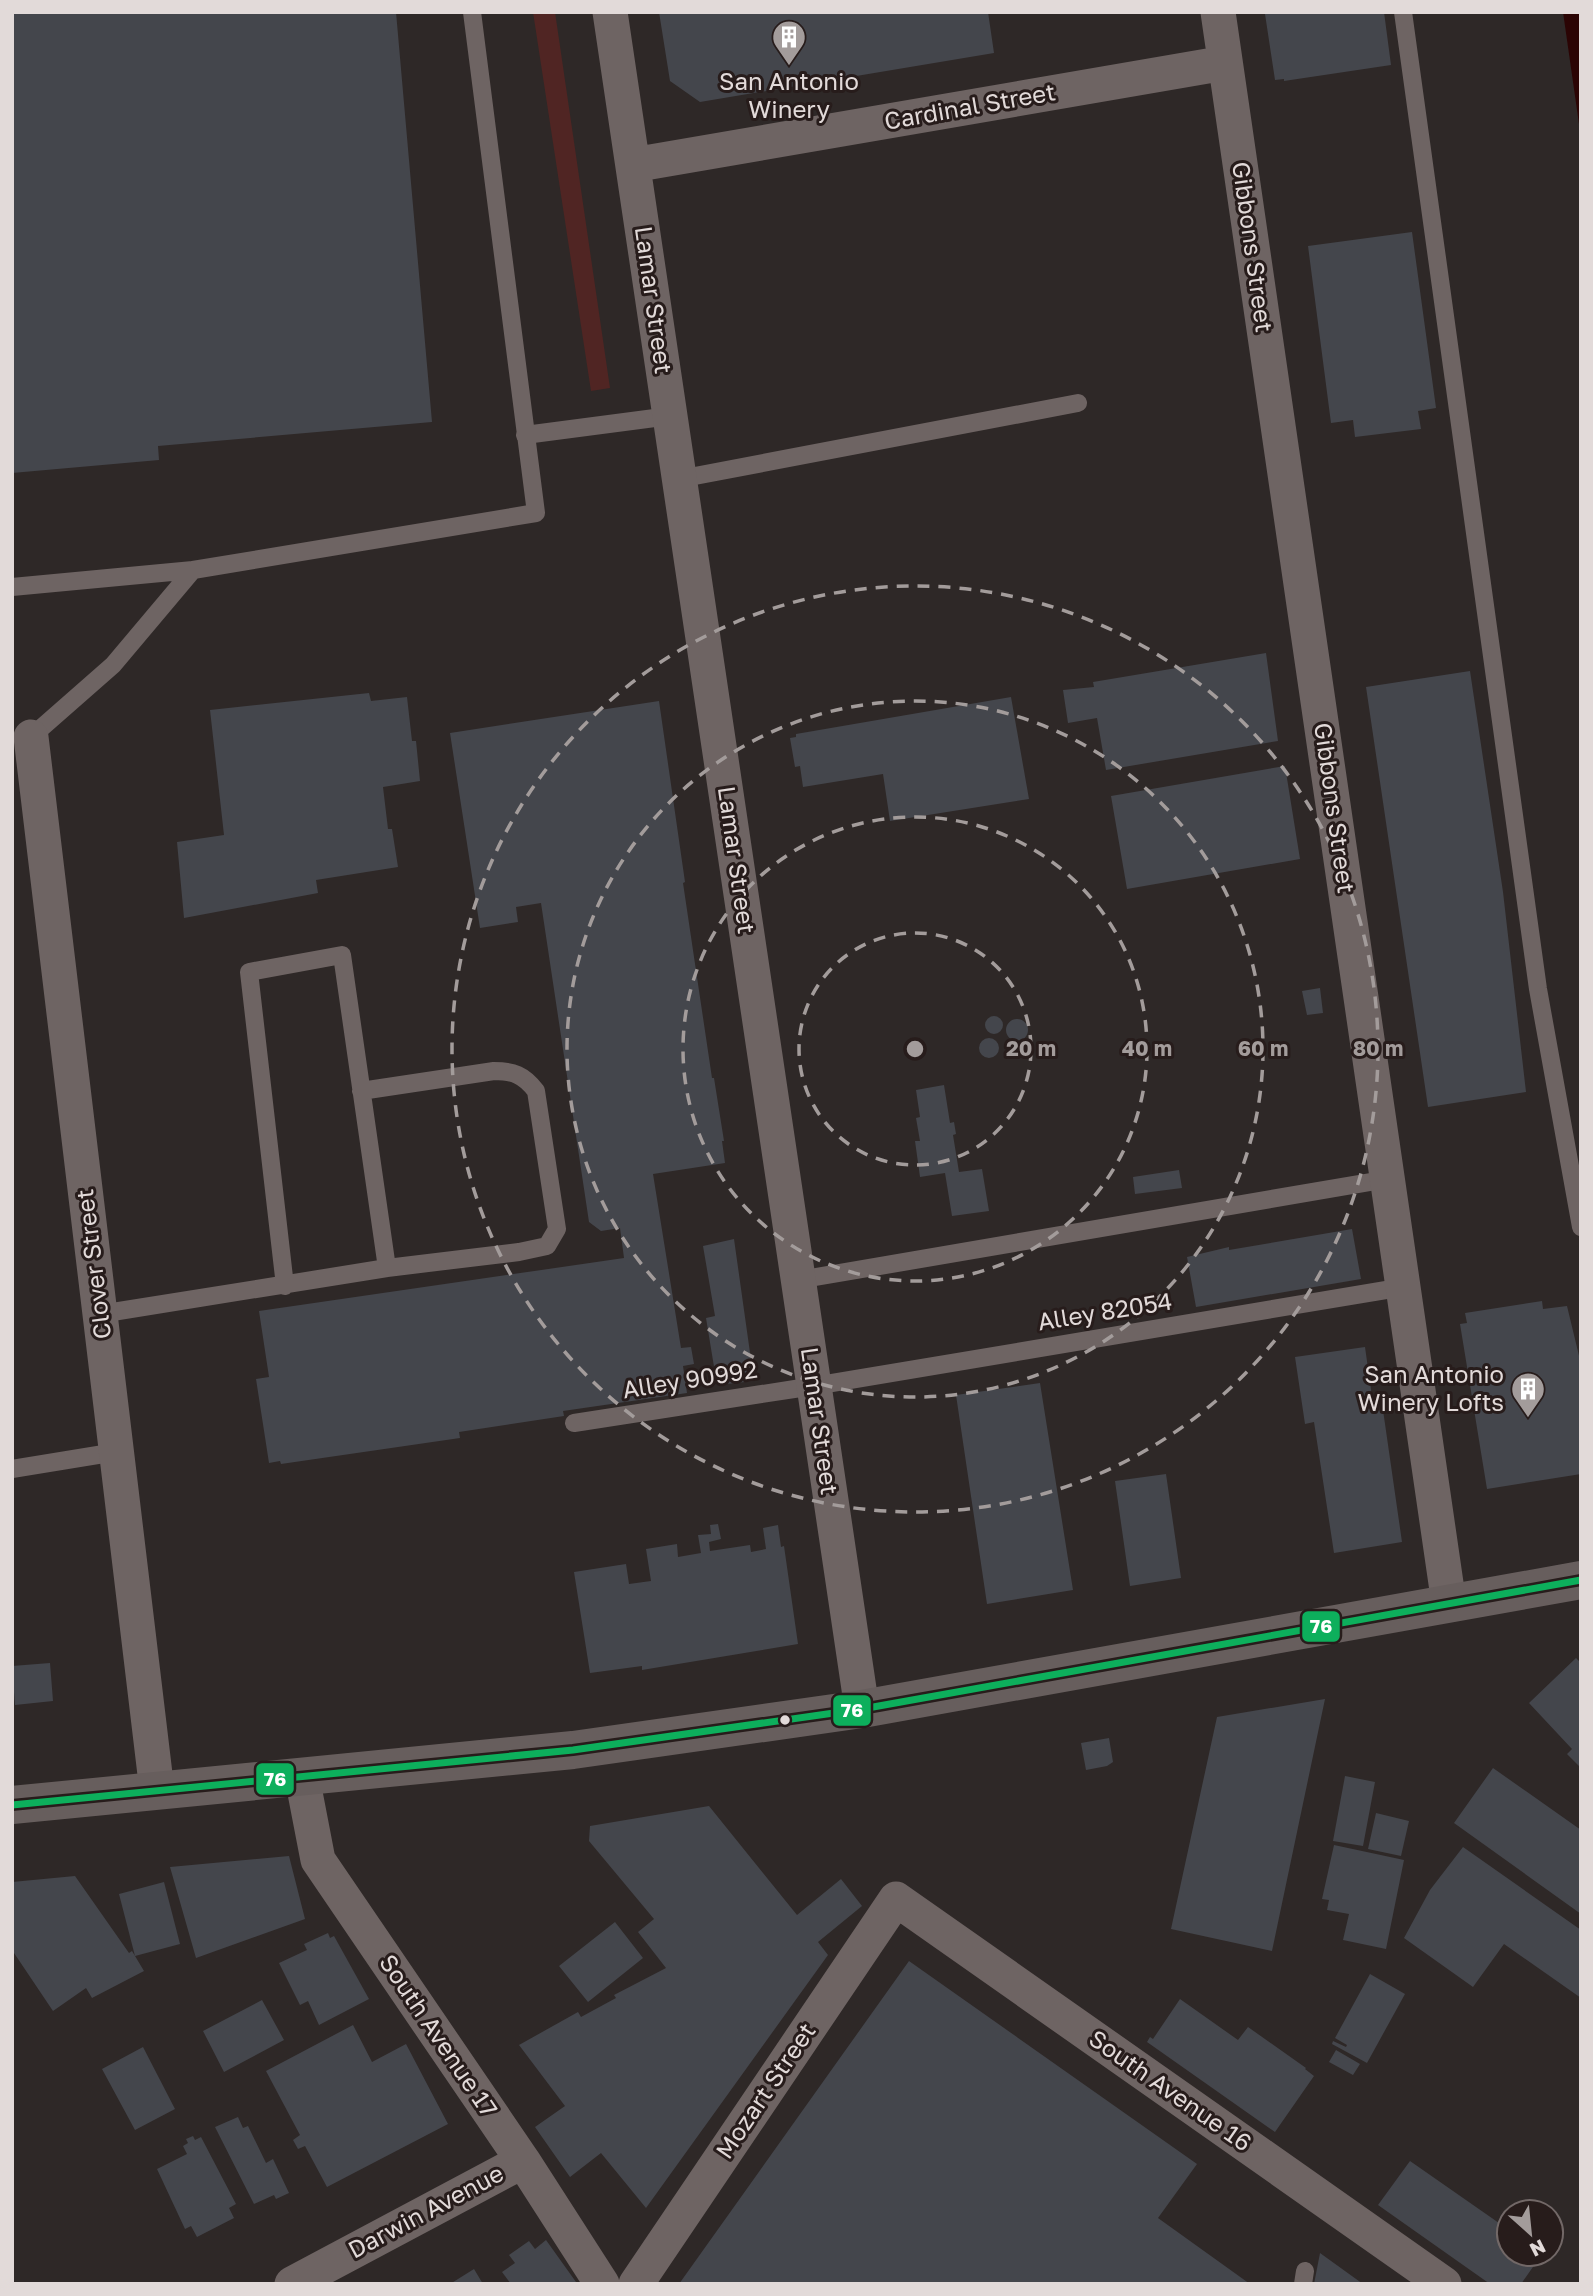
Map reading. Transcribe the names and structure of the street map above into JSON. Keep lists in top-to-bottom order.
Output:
{
  "streets": {
    "street": [
      "Cardinal Street",
      "Gibbons Street",
      "Lamar Street",
      "Clover Street",
      "South Avenue 17",
      "Mozart Street",
      "South Avenue 16",
      "Darwin Avenue"
    ],
    "lane": ["Alley 82054", "Alley 90992"]
  },
  "crossings": [
    ["Cardinal Street", "Gibbons Street"],
    ["Cardinal Street", "Lamar Street"],
    ["Gibbons Street", "Alley 82054"],
    ["Lamar Street", "Alley 82054"],
    ["Lamar Street", "Alley 90992"],
    ["Alley 82054", "Alley 90992"],
    ["South Avenue 17", "Darwin Avenue"],
    ["Mozart Street", "South Avenue 16"]
  ],
  "places": {
    "building": ["San Antonio Winery", "San Antonio Winery Lofts"]
  },
  "lines": ["transit line 76"],
  "north": "bottom right",
  "rings": [
    "20 m",
    "40 m",
    "60 m",
    "80 m"
  ]
}
